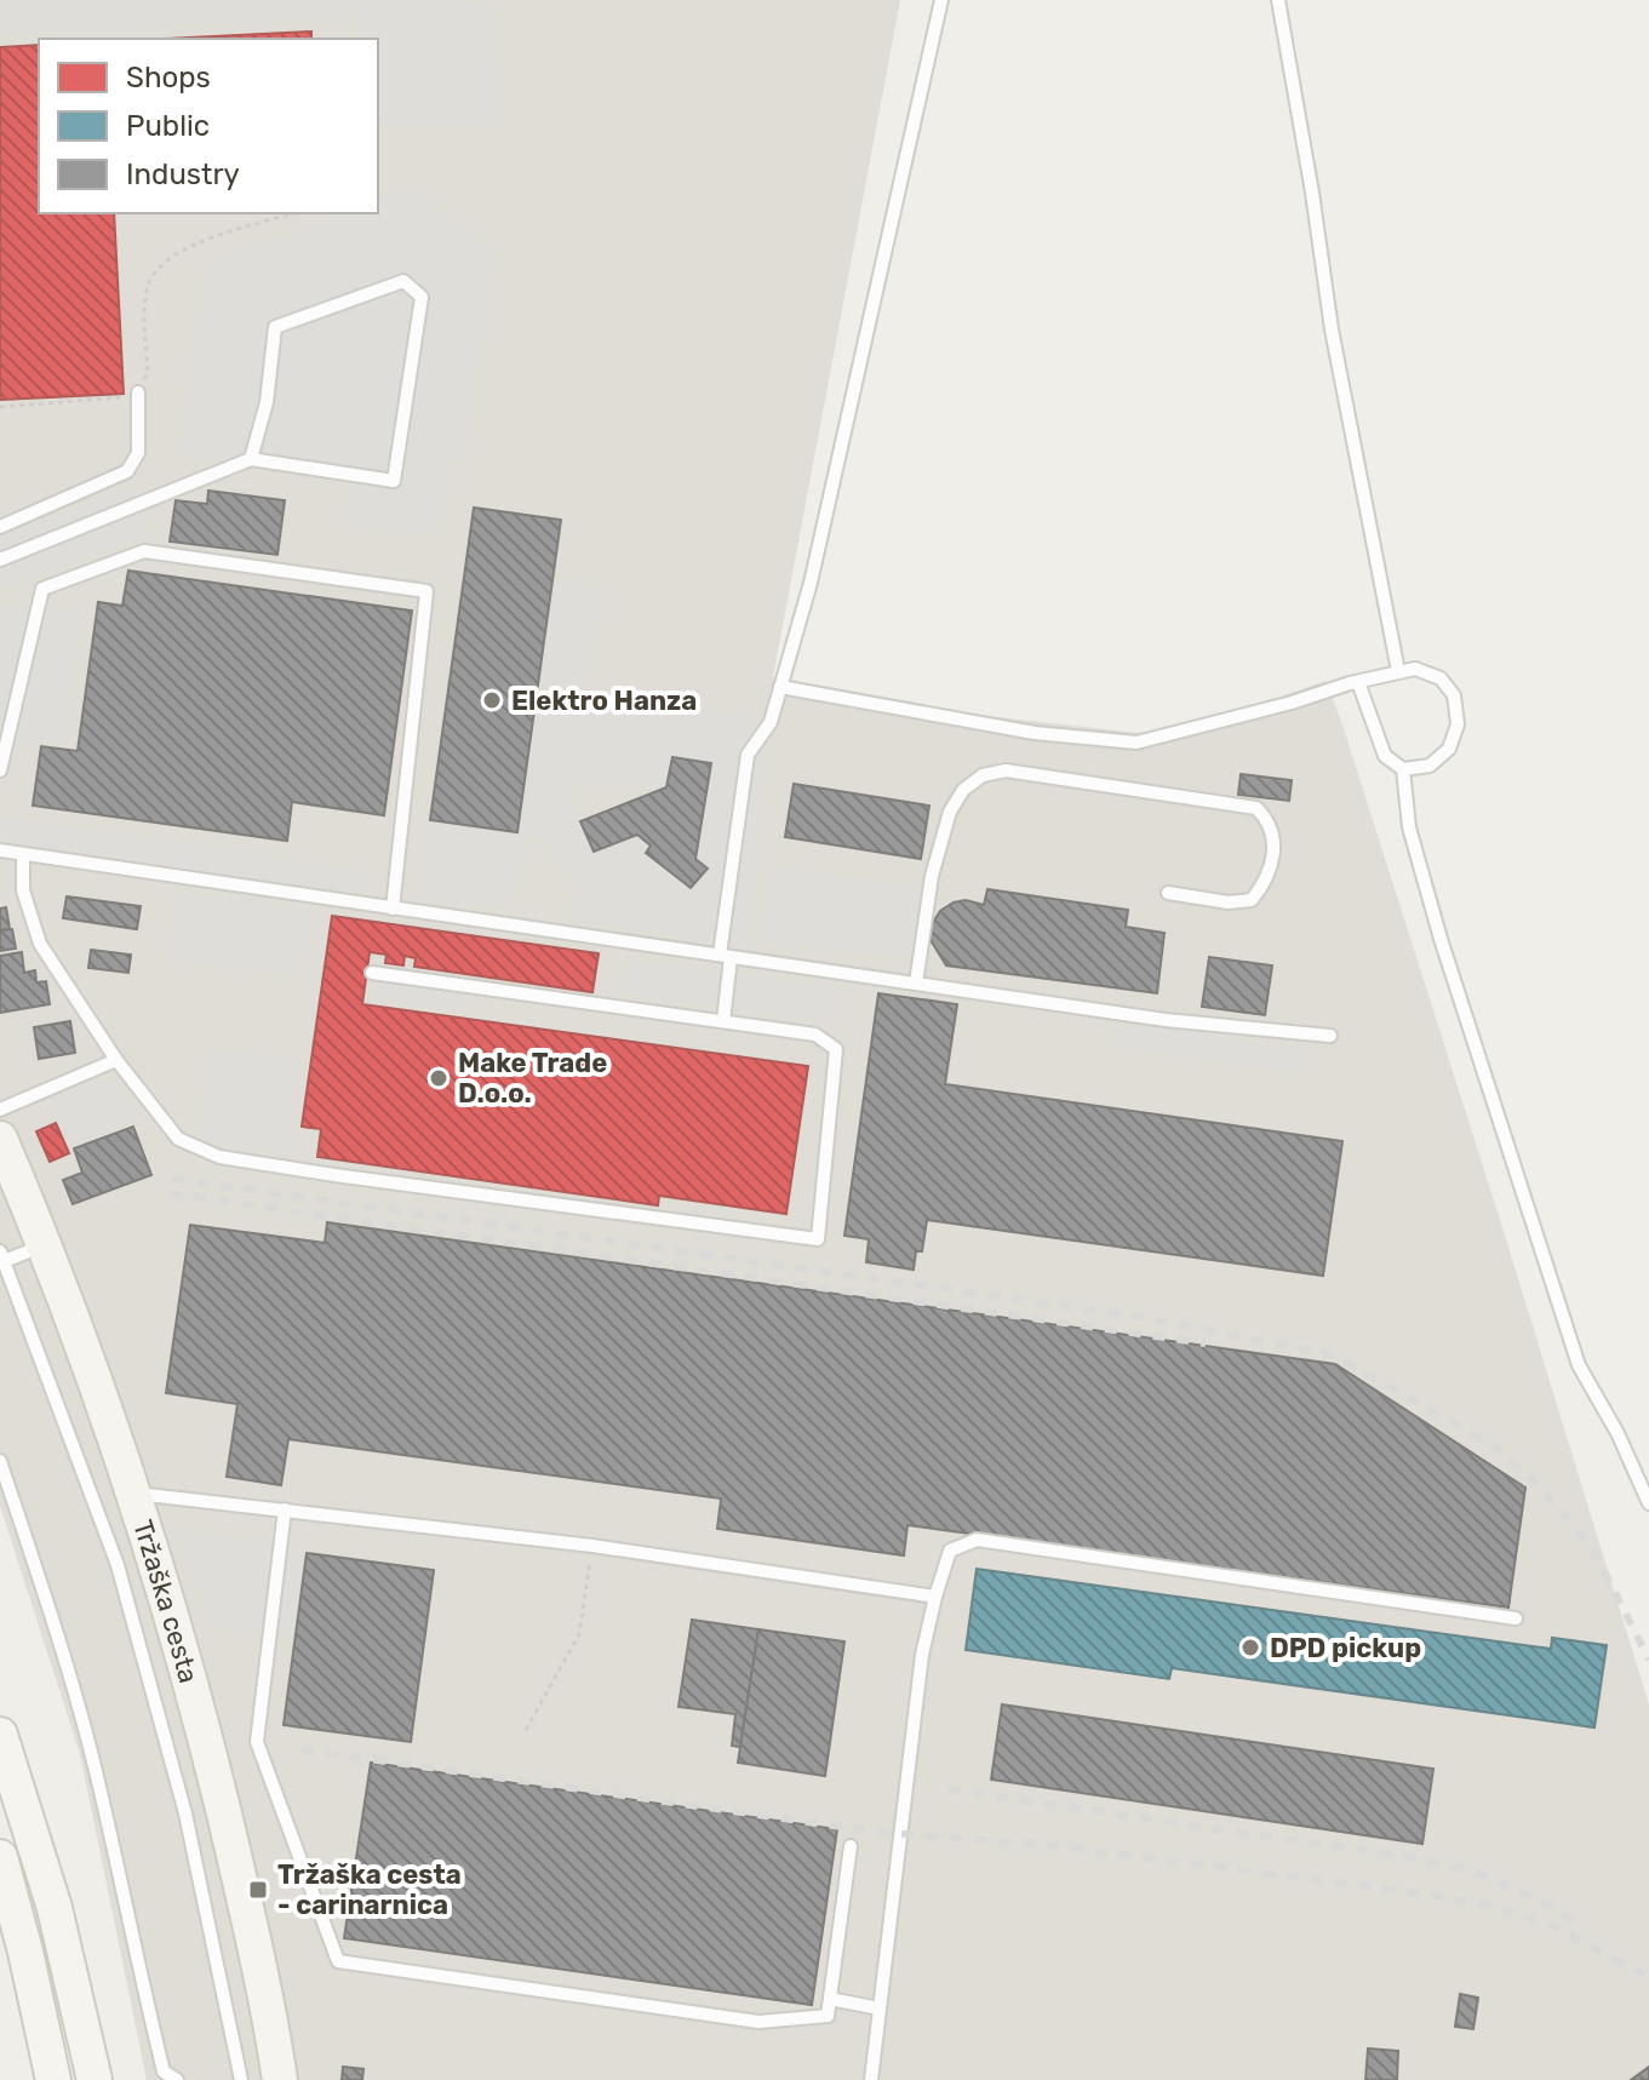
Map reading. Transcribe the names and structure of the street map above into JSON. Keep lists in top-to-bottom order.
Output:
{
  "streets": {
    "street": ["Tržaška cesta"]
  },
  "places": {
    "other": ["Elektro Hanza", "Make Trade D.o.o.", "DPD pickup"],
    "transit": ["Tržaška cesta - carinarnica"]
  },
  "legend": ["Shops", "Public", "Industry"]
}
